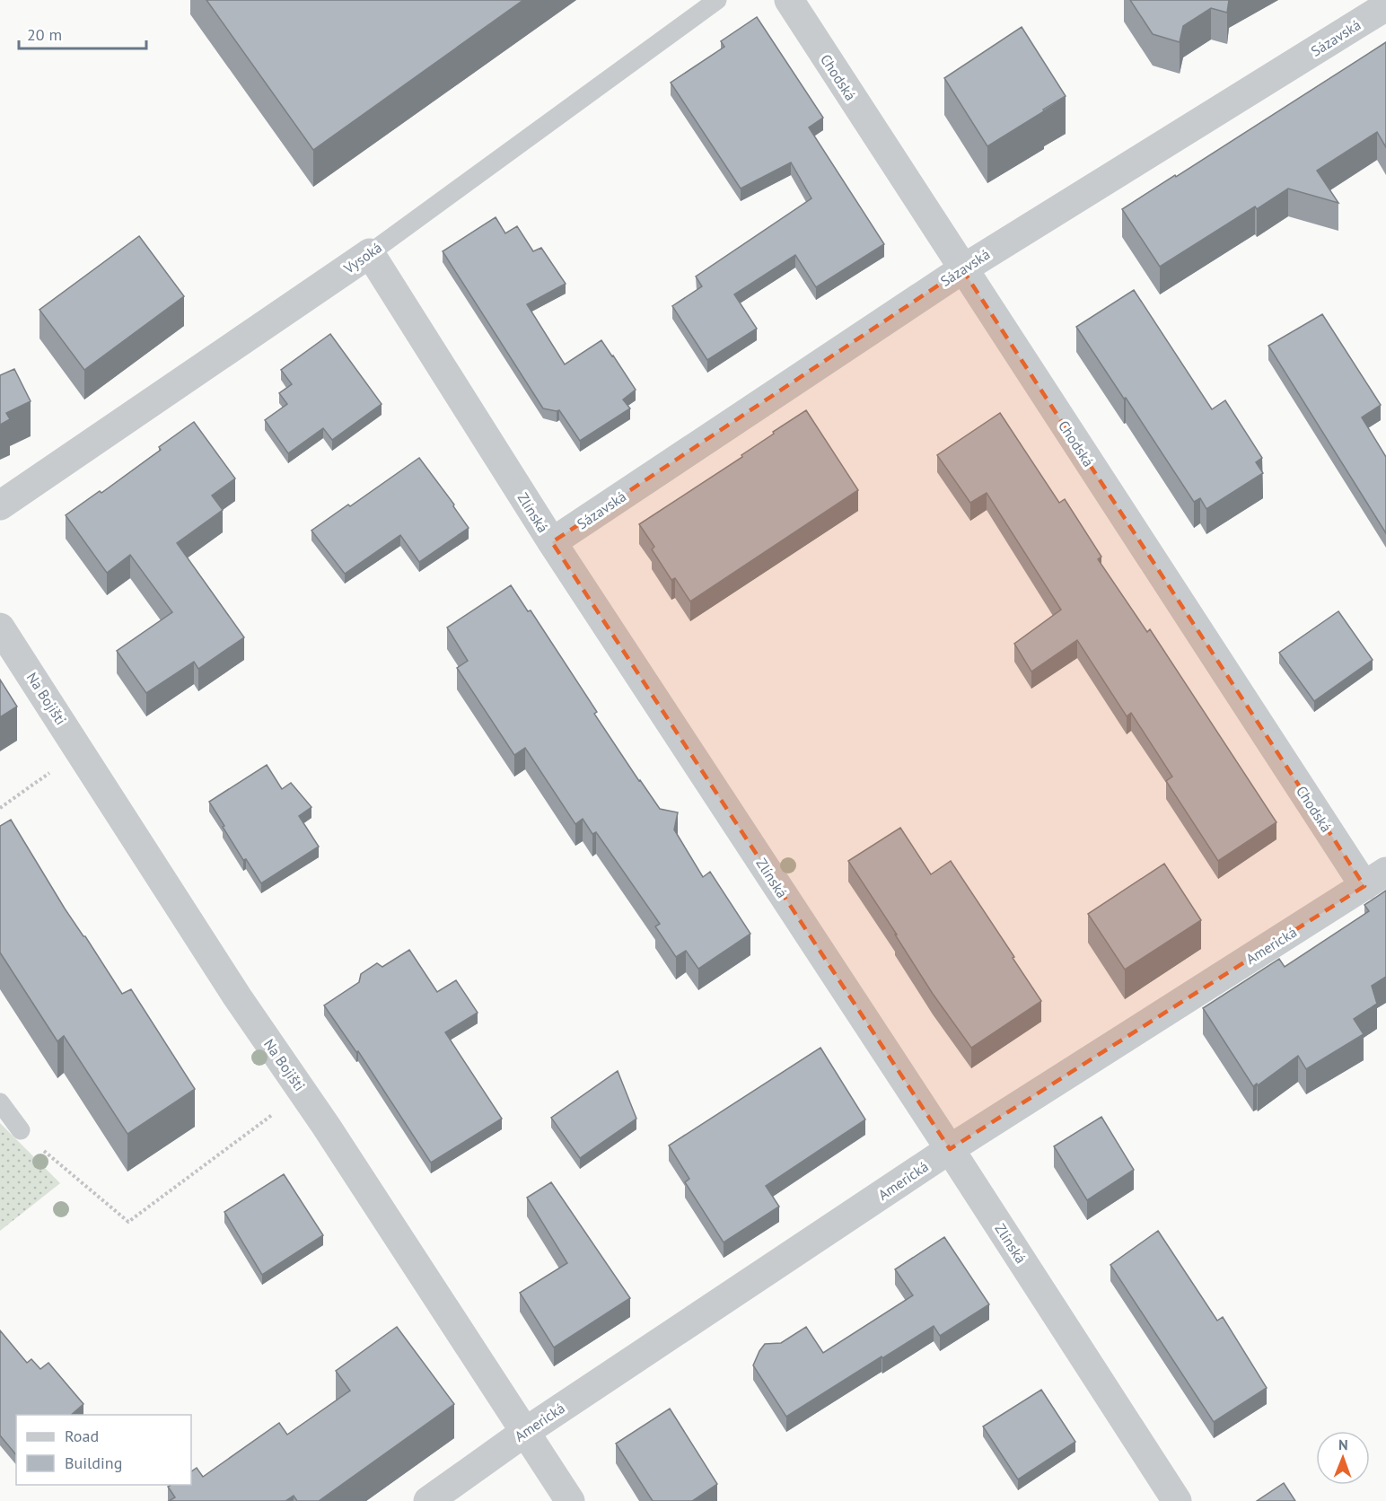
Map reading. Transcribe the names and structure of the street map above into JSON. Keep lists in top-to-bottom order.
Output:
{
  "streets": {
    "street": [
      "Sázavská",
      "Chodská",
      "Vysoká",
      "Zlínská",
      "Na Bojišti",
      "Americká"
    ]
  },
  "crossings": [
    ["Sázavská", "Chodská"],
    ["Sázavská", "Zlínská"],
    ["Chodská", "Americká"],
    ["Vysoká", "Zlínská"],
    ["Zlínská", "Americká"],
    ["Na Bojišti", "Americká"]
  ],
  "legend": ["Road", "Building"],
  "scale_bar": "20 m",
  "north": "top"
}
